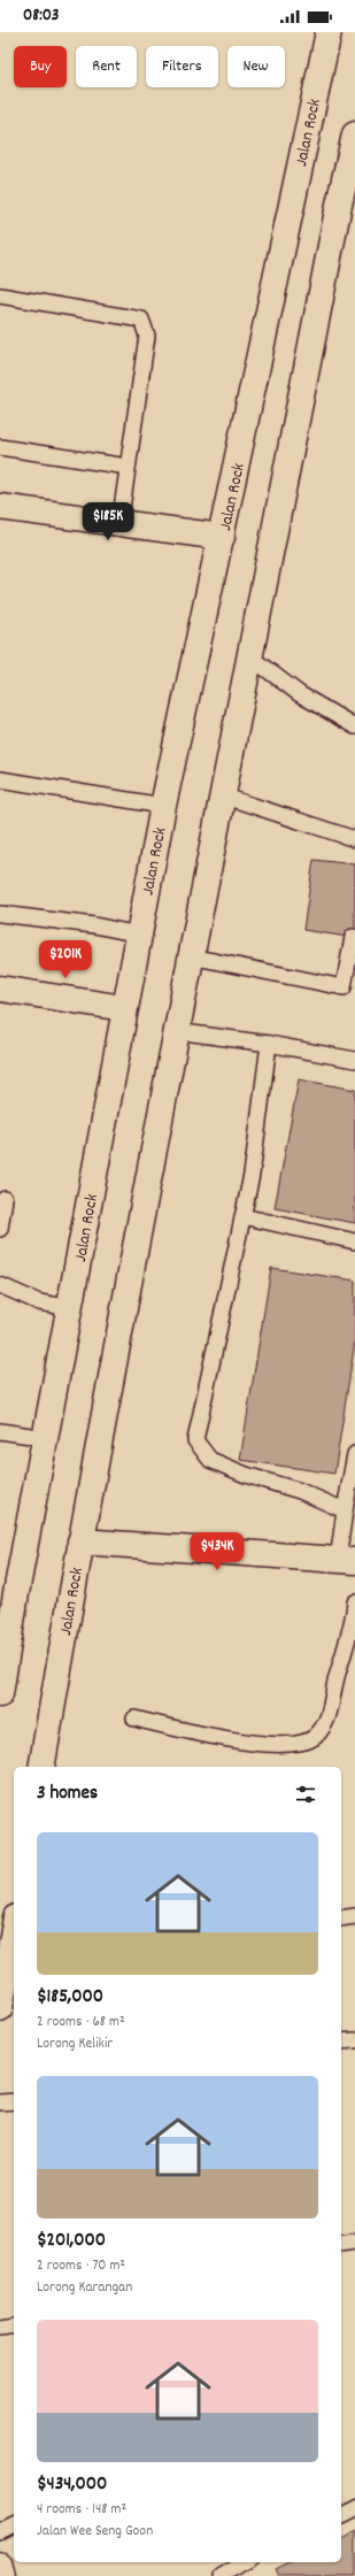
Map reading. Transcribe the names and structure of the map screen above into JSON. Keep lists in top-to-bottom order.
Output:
{
  "streets": {
    "main road": ["Jalan Rock"]
  },
  "page": {
    "status": "08:03",
    "chip": [
      "Buy",
      "Rent",
      "Filters",
      "New"
    ],
    "price": ["$185K", "$201K", "$434K"],
    "heading": "3 homes",
    "list": [
      {
        "name": "$185,000",
        "note": "2 rooms · 68 m² · Lorong Kelikir"
      },
      {
        "name": "$201,000",
        "note": "2 rooms · 70 m² · Lorong Karangan"
      },
      {
        "name": "$434,000",
        "note": "4 rooms · 148 m² · Jalan Wee Seng Goon"
      }
    ]
  }
}
